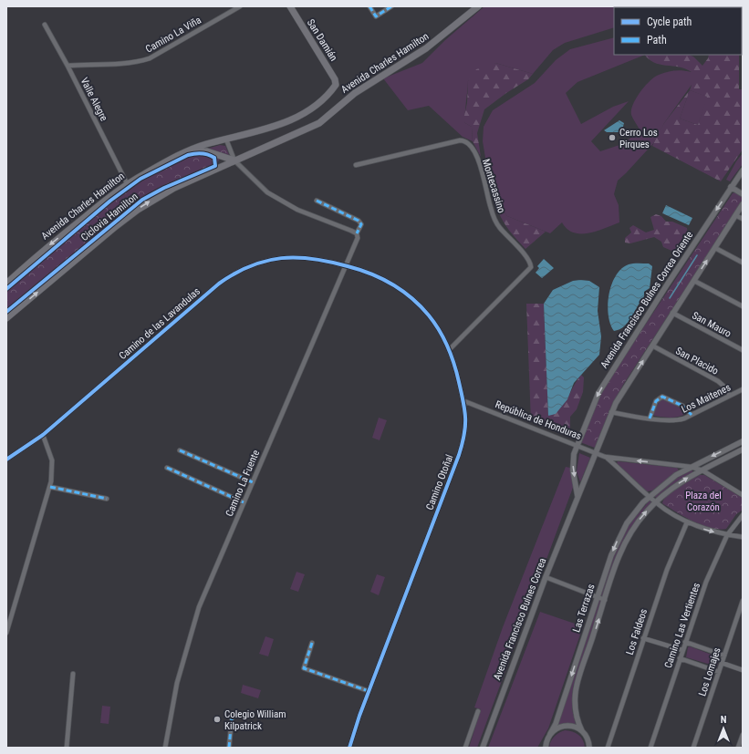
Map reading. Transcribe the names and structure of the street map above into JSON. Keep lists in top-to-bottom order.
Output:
{
  "streets": {
    "main road": ["San Damián", "Avenida Charles Hamilton"],
    "street": [
      "Camino La Viña",
      "Valle Alegre",
      "Montecassino",
      "Avenida Francisco Bulnes Correa Oriente",
      "Camino de las Lavandulas",
      "San Mauro",
      "San Placido",
      "Los Maitenes",
      "República de Honduras",
      "Camino Otoñal",
      "Camino La Fuente",
      "Las Terrazas",
      "Avenida Francisco Bulnes Correa",
      "Camino Las Vertientes",
      "Los Faldeos",
      "Los Lomajes"
    ],
    "cycle path": ["Ciclovia Hamilton"]
  },
  "crossings": [
    ["Camino La Viña", "Valle Alegre"],
    ["San Damián", "Avenida Charles Hamilton"],
    ["Avenida Charles Hamilton", "Valle Alegre"],
    ["Montecassino", "Camino Otoñal"],
    ["Avenida Francisco Bulnes Correa Oriente", "República de Honduras"],
    ["Avenida Francisco Bulnes Correa Oriente", "Avenida Francisco Bulnes Correa"],
    ["Camino de las Lavandulas", "Camino Otoñal"],
    ["Camino de las Lavandulas", "Camino La Fuente"],
    ["San Placido", "Los Maitenes"],
    ["República de Honduras", "Camino Otoñal"],
    ["República de Honduras", "Las Terrazas"],
    ["República de Honduras", "Avenida Francisco Bulnes Correa"],
    ["República de Honduras", "Camino Las Vertientes"],
    ["República de Honduras", "Los Faldeos"],
    ["Camino Otoñal", "Camino La Fuente"]
  ],
  "parks": ["Plaza del Corazón"],
  "places": ["Cerro Los Pirques", "Colegio William Kilpatrick"],
  "legend": ["Cycle path", "Path"],
  "north": "top"
}
